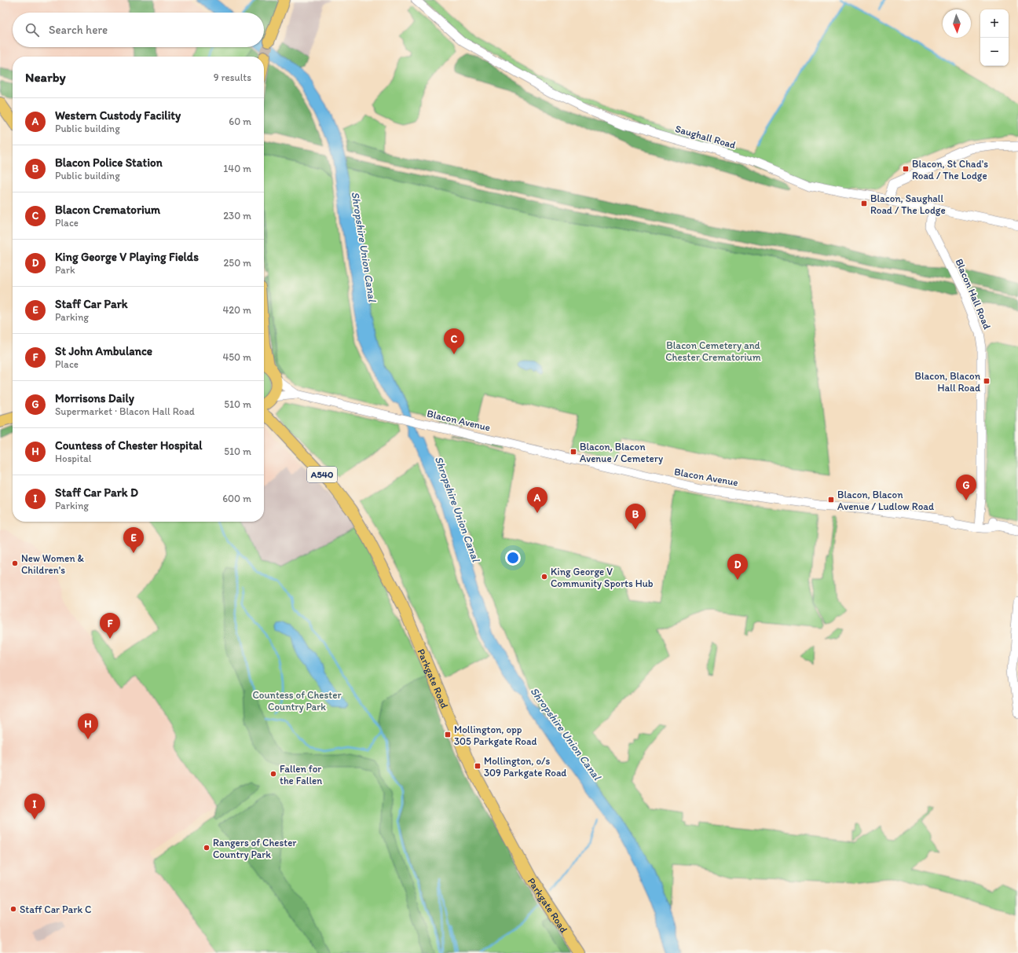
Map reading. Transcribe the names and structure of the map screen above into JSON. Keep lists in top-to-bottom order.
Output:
{
  "streets": {
    "main road": ["A540", "Parkgate Road"],
    "street": ["Saughall Road", "Blacon Hall Road", "Blacon Avenue"]
  },
  "crossings": [
    ["Saughall Road", "Blacon Hall Road"],
    ["Blacon Hall Road", "Blacon Avenue"],
    ["Blacon Avenue", "Parkgate Road"]
  ],
  "water": ["Shropshire Union Canal"],
  "parks": ["Blacon Cemetery and Chester Crematorium", "Countess of Chester Country Park"],
  "places": {
    "transit": [
      "Blacon, St Chad's Road / The Lodge",
      "Blacon, Saughall Road / The Lodge",
      "Blacon, Blacon Hall Road",
      "Blacon, Blacon Avenue / Cemetery",
      "Blacon, Blacon Avenue / Ludlow Road",
      "Mollington, opp 305 Parkgate Road",
      "Mollington, o/s 309 Parkgate Road"
    ],
    "other": [
      "New Women & Children's",
      "King George V Community Sports Hub",
      "Fallen for the Fallen",
      "Rangers of Chester Country Park",
      "Staff Car Park C"
    ]
  },
  "north": "bottom",
  "page": {
    "map_buttons": ["+", "−"],
    "search": "Search here",
    "heading": ["Nearby", "9 results"],
    "list": [
      {
        "mark": "A",
        "name": "Western Custody Facility",
        "note": "Public building",
        "value": "60 m"
      },
      {
        "mark": "B",
        "name": "Blacon Police Station",
        "note": "Public building",
        "value": "140 m"
      },
      {
        "mark": "C",
        "name": "Blacon Crematorium",
        "note": "Place",
        "value": "230 m"
      },
      {
        "mark": "D",
        "name": "King George V Playing Fields",
        "note": "Park",
        "value": "250 m"
      },
      {
        "mark": "E",
        "name": "Staff Car Park",
        "note": "Parking",
        "value": "420 m"
      },
      {
        "mark": "F",
        "name": "St John Ambulance",
        "note": "Place",
        "value": "450 m"
      },
      {
        "mark": "G",
        "name": "Morrisons Daily",
        "note": "Supermarket · Blacon Hall Road",
        "value": "510 m"
      },
      {
        "mark": "H",
        "name": "Countess of Chester Hospital",
        "note": "Hospital",
        "value": "510 m"
      },
      {
        "mark": "I",
        "name": "Staff Car Park D",
        "note": "Parking",
        "value": "600 m"
      }
    ],
    "pins": [
      "C",
      "G",
      "A",
      "B",
      "E",
      "D",
      "F",
      "H",
      "I"
    ]
  }
}
